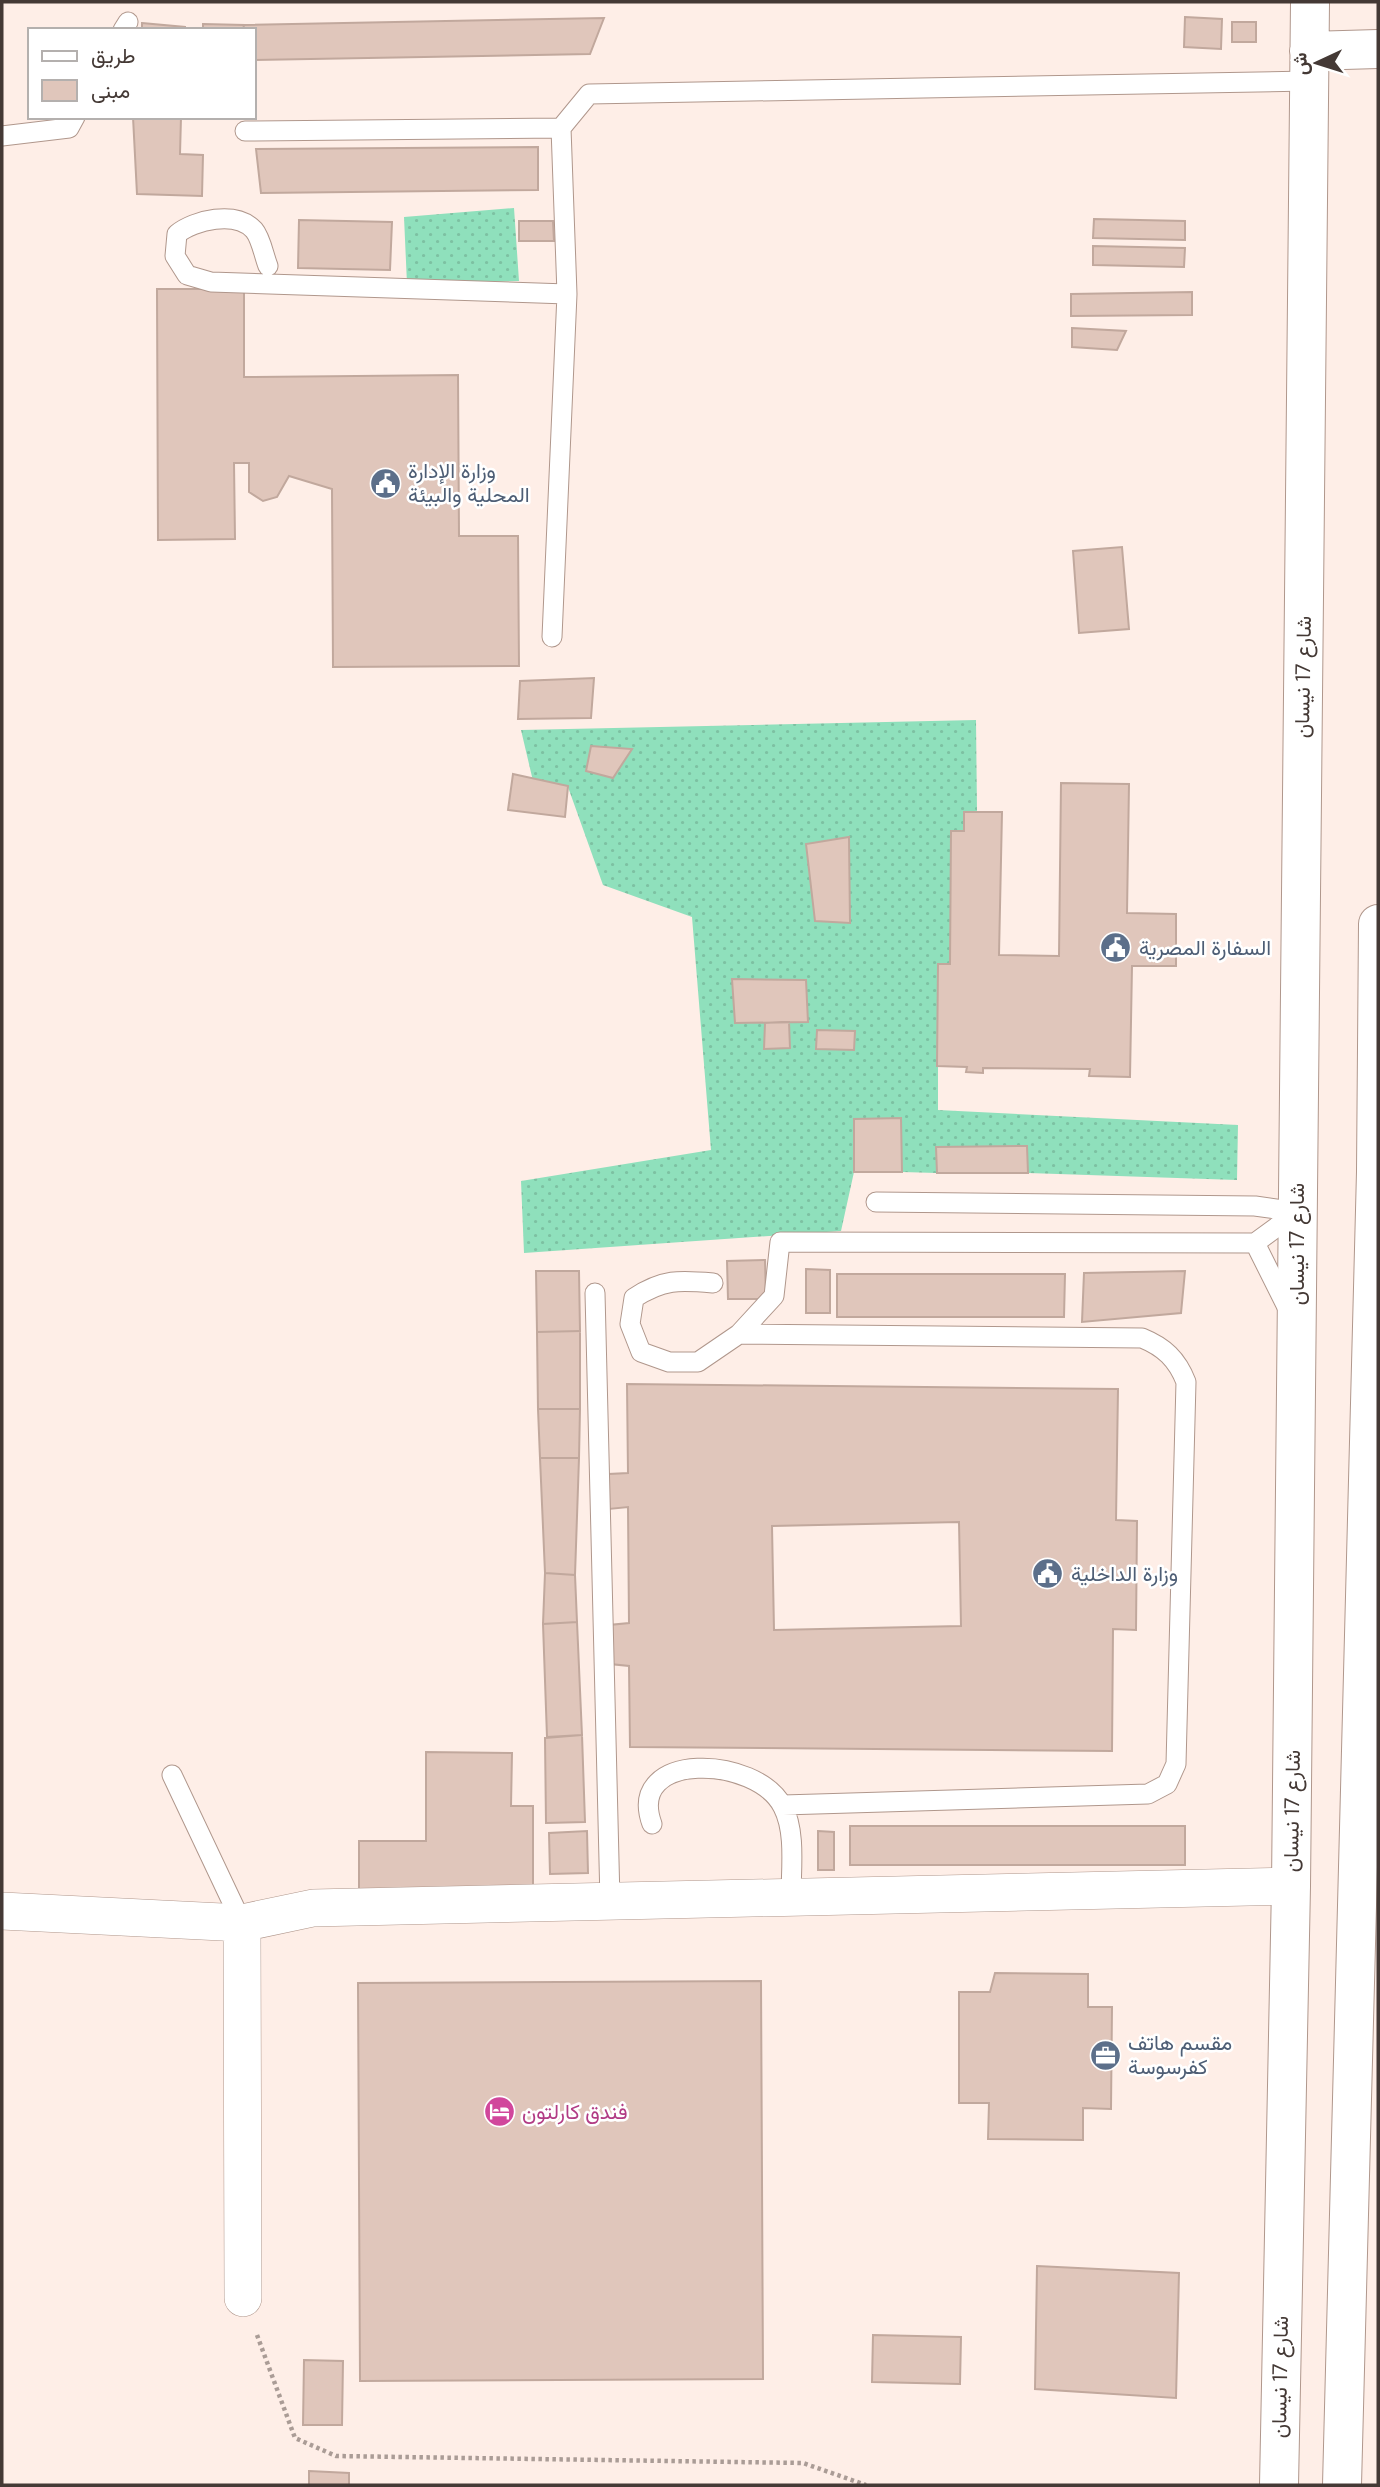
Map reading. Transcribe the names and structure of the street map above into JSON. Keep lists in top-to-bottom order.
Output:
{
  "streets": {
    "main road": ["شارع 17 نيسان"]
  },
  "places": {
    "public building": ["وزارة الإدارة المحلية والبيئة", "السفارة المصرية", "وزارة الداخلية"],
    "office": ["مقسم هاتف كفرسوسة"],
    "hotel": ["فندق كارلتون"]
  },
  "legend": ["طريق", "مبنى"],
  "north": "left"
}
